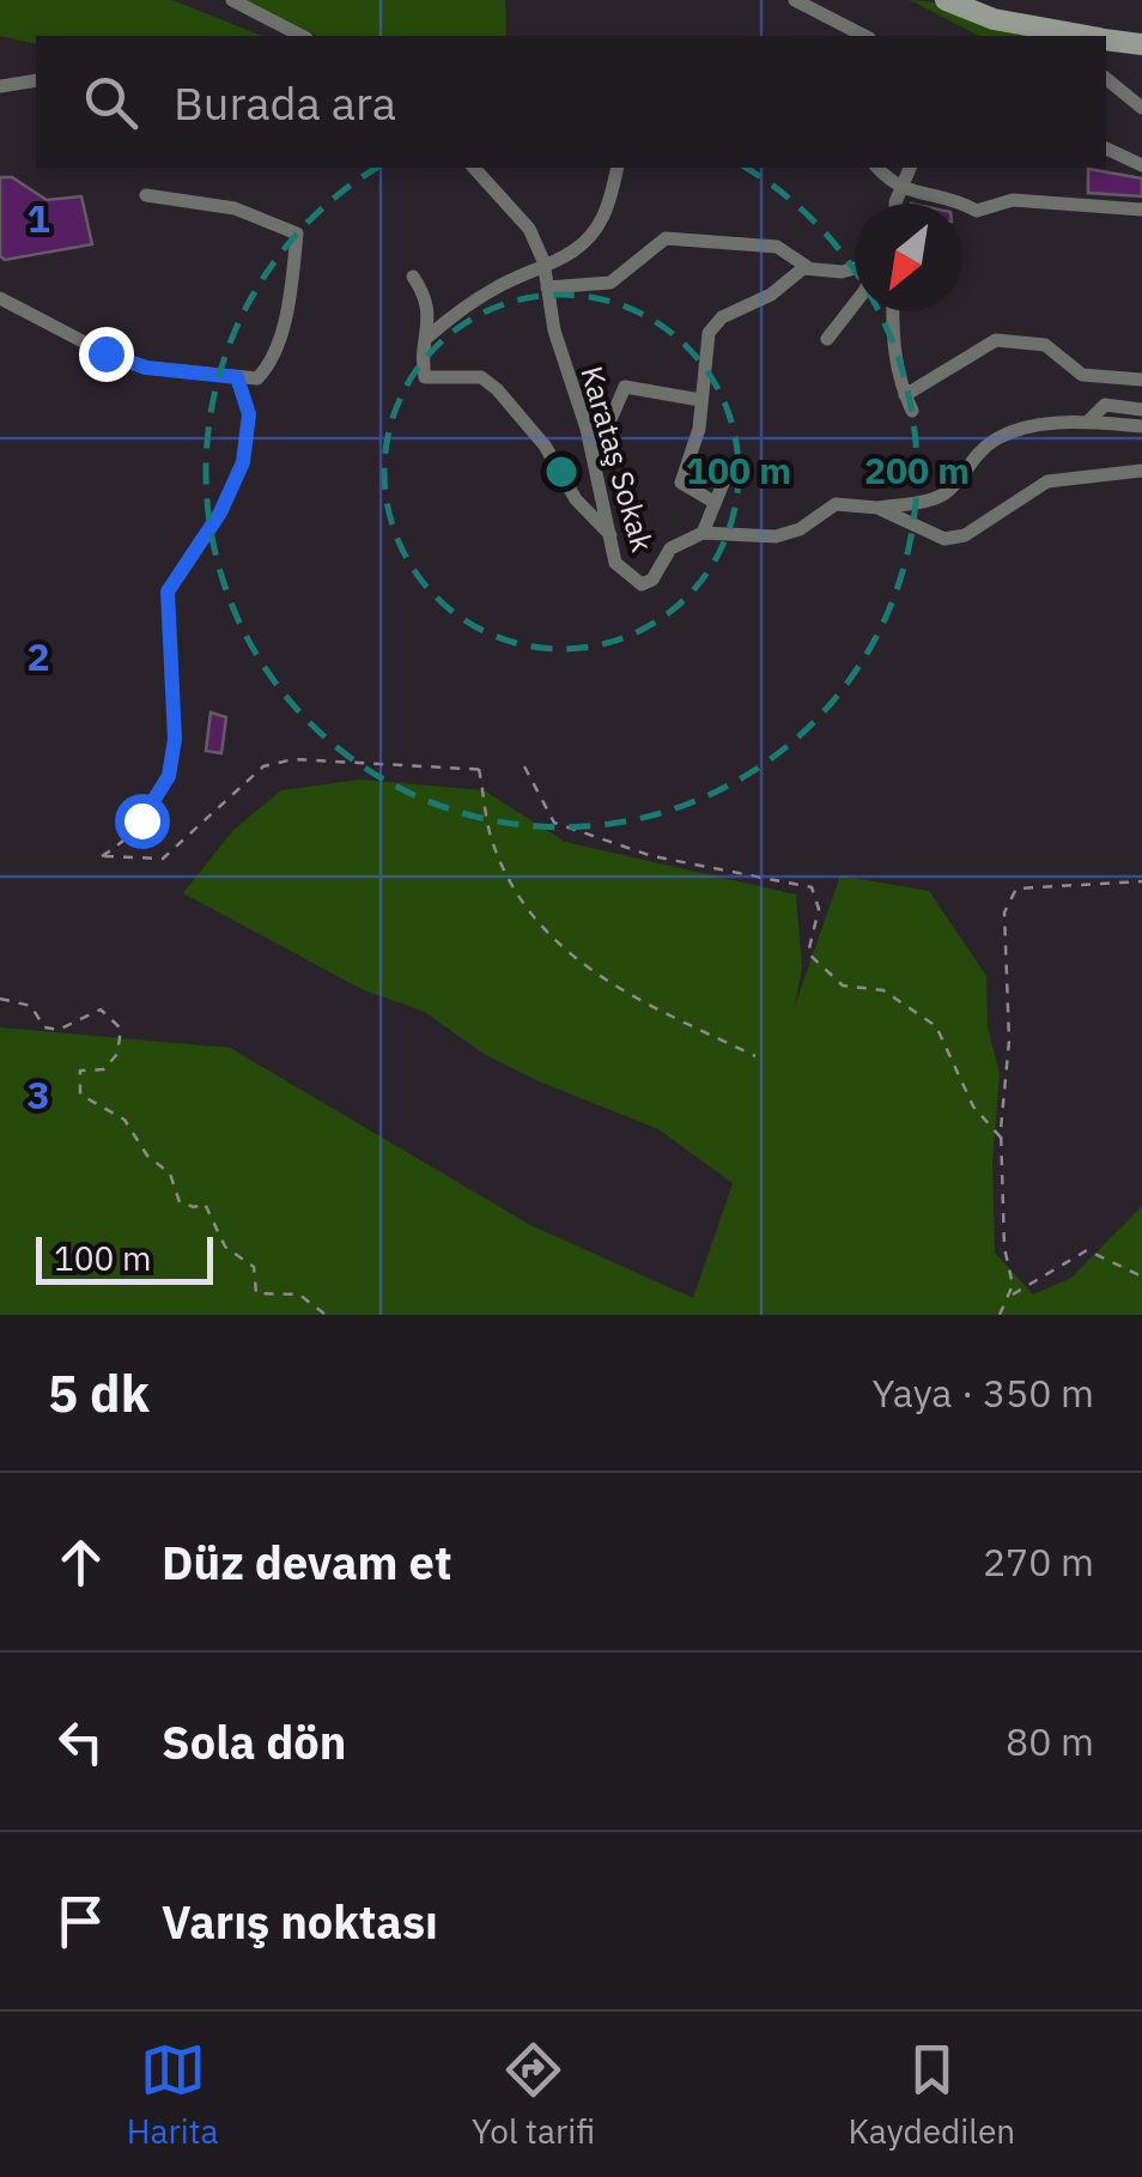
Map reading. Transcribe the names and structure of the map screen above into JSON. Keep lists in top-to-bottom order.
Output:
{
  "streets": {
    "street": ["Karataş Sokak"]
  },
  "scale_bar": "100 m",
  "north": "bottom left",
  "page": {
    "search": "Burada ara",
    "scale": "100 m",
    "heading": ["5 dk", "Yaya · 350 m"],
    "list": [
      ["Düz devam et", "270 m"],
      ["Sola dön", "80 m"],
      "Varış noktası"
    ],
    "nav": ["Harita", "Yol tarifi", "Kaydedilen"]
  },
  "grid": {
    "rows": ["1", "2", "3"]
  },
  "rings": ["100 m", "200 m"]
}
